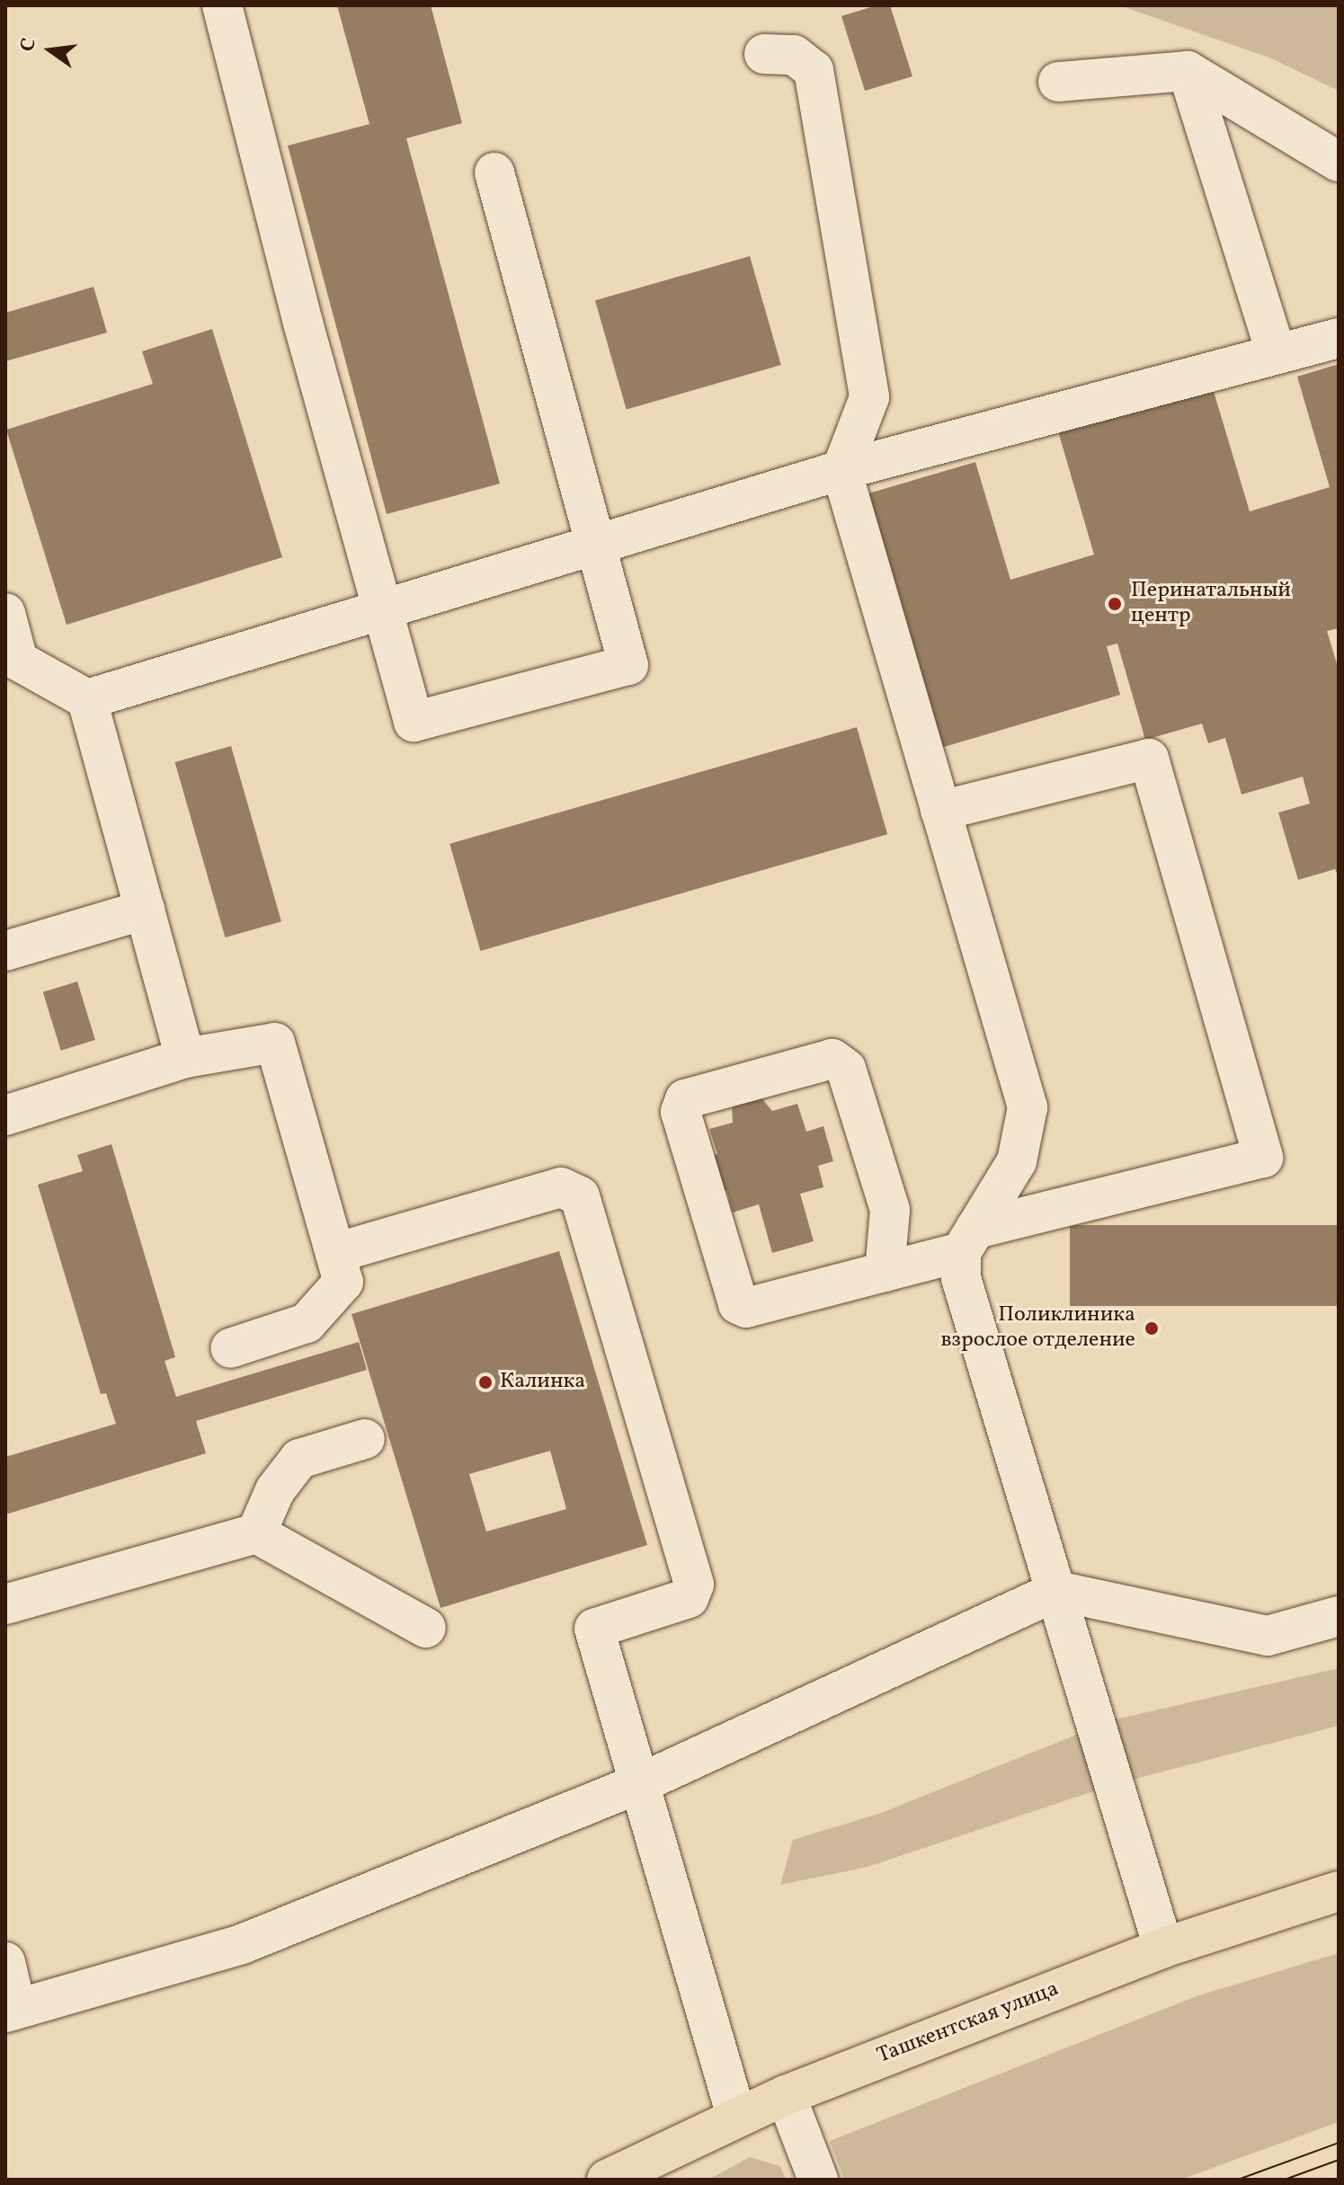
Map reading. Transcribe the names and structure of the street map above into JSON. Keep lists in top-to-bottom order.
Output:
{
  "streets": {
    "main road": ["Ташкентская улица"]
  },
  "places": ["Перинатальный центр", "Поликлиника взрослое отделение", "Калинка"],
  "north": "left"
}
